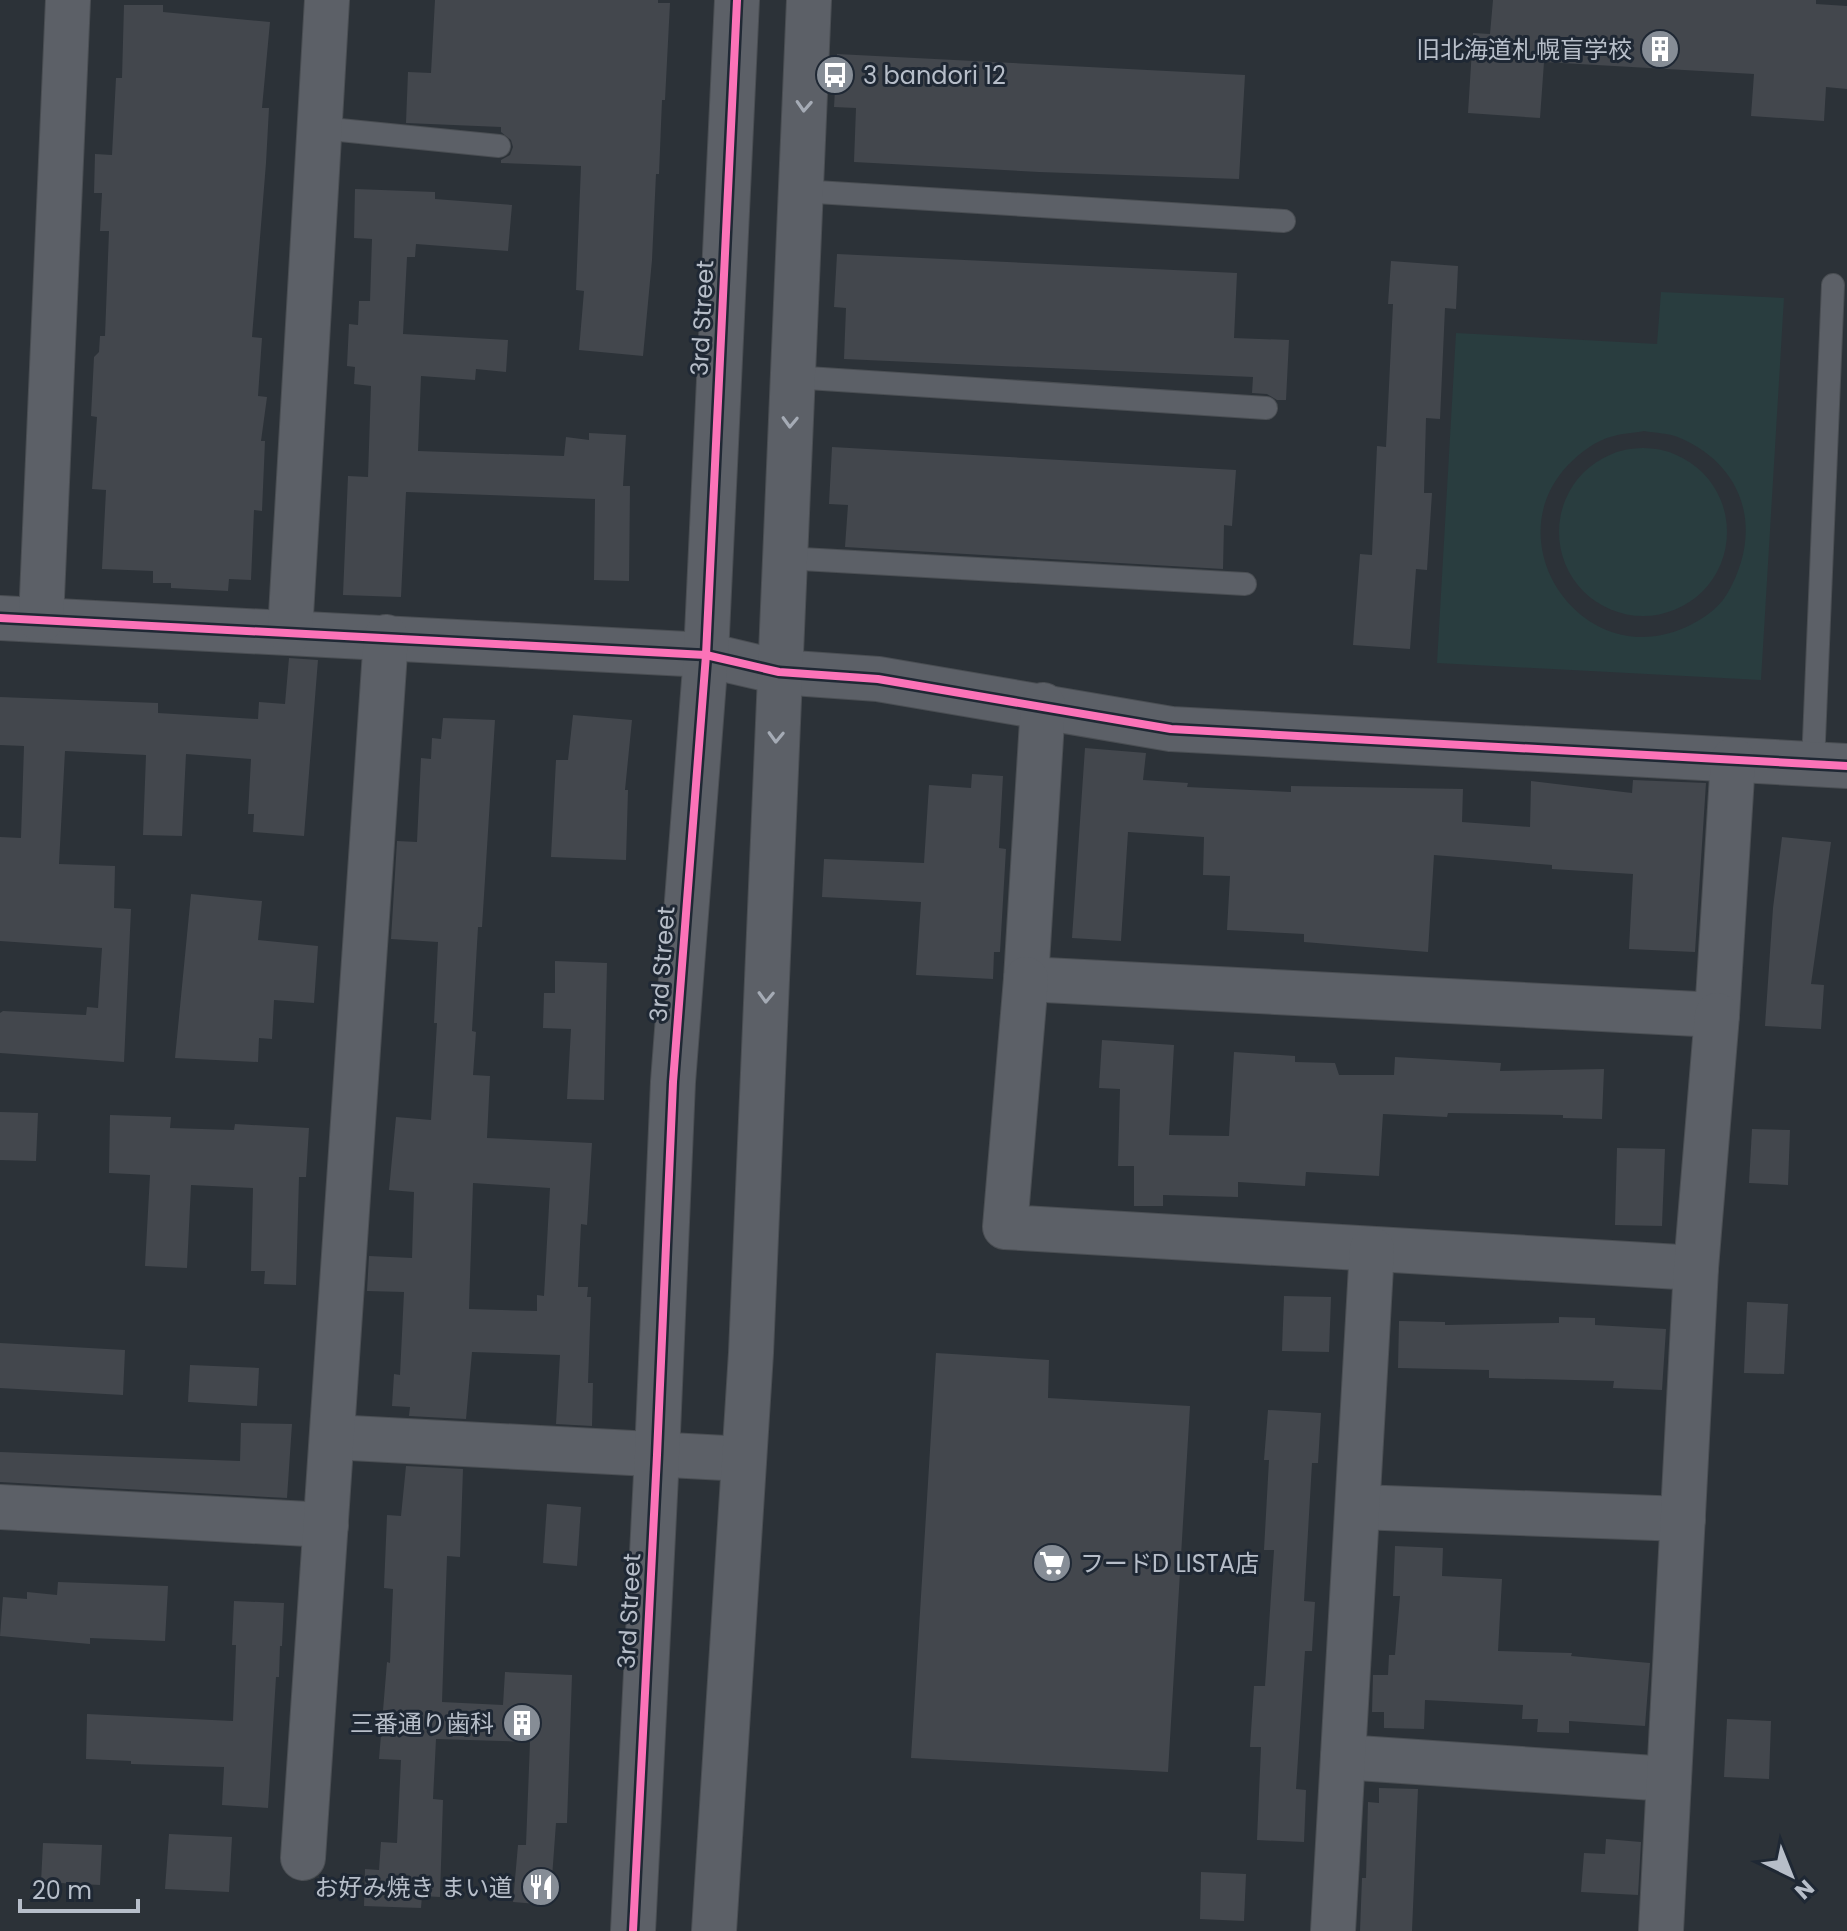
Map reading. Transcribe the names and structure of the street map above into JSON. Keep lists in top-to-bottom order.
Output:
{
  "streets": {
    "street": ["3rd Street"]
  },
  "places": {
    "building": ["旧北海道札幌盲学校", "三番通り歯科"],
    "bus stop": ["3 bandori 12"],
    "supermarket": ["フードD LISTA店"],
    "restaurant": ["お好み焼き まい道"]
  },
  "scale_bar": "20 m",
  "north": "bottom right"
}
